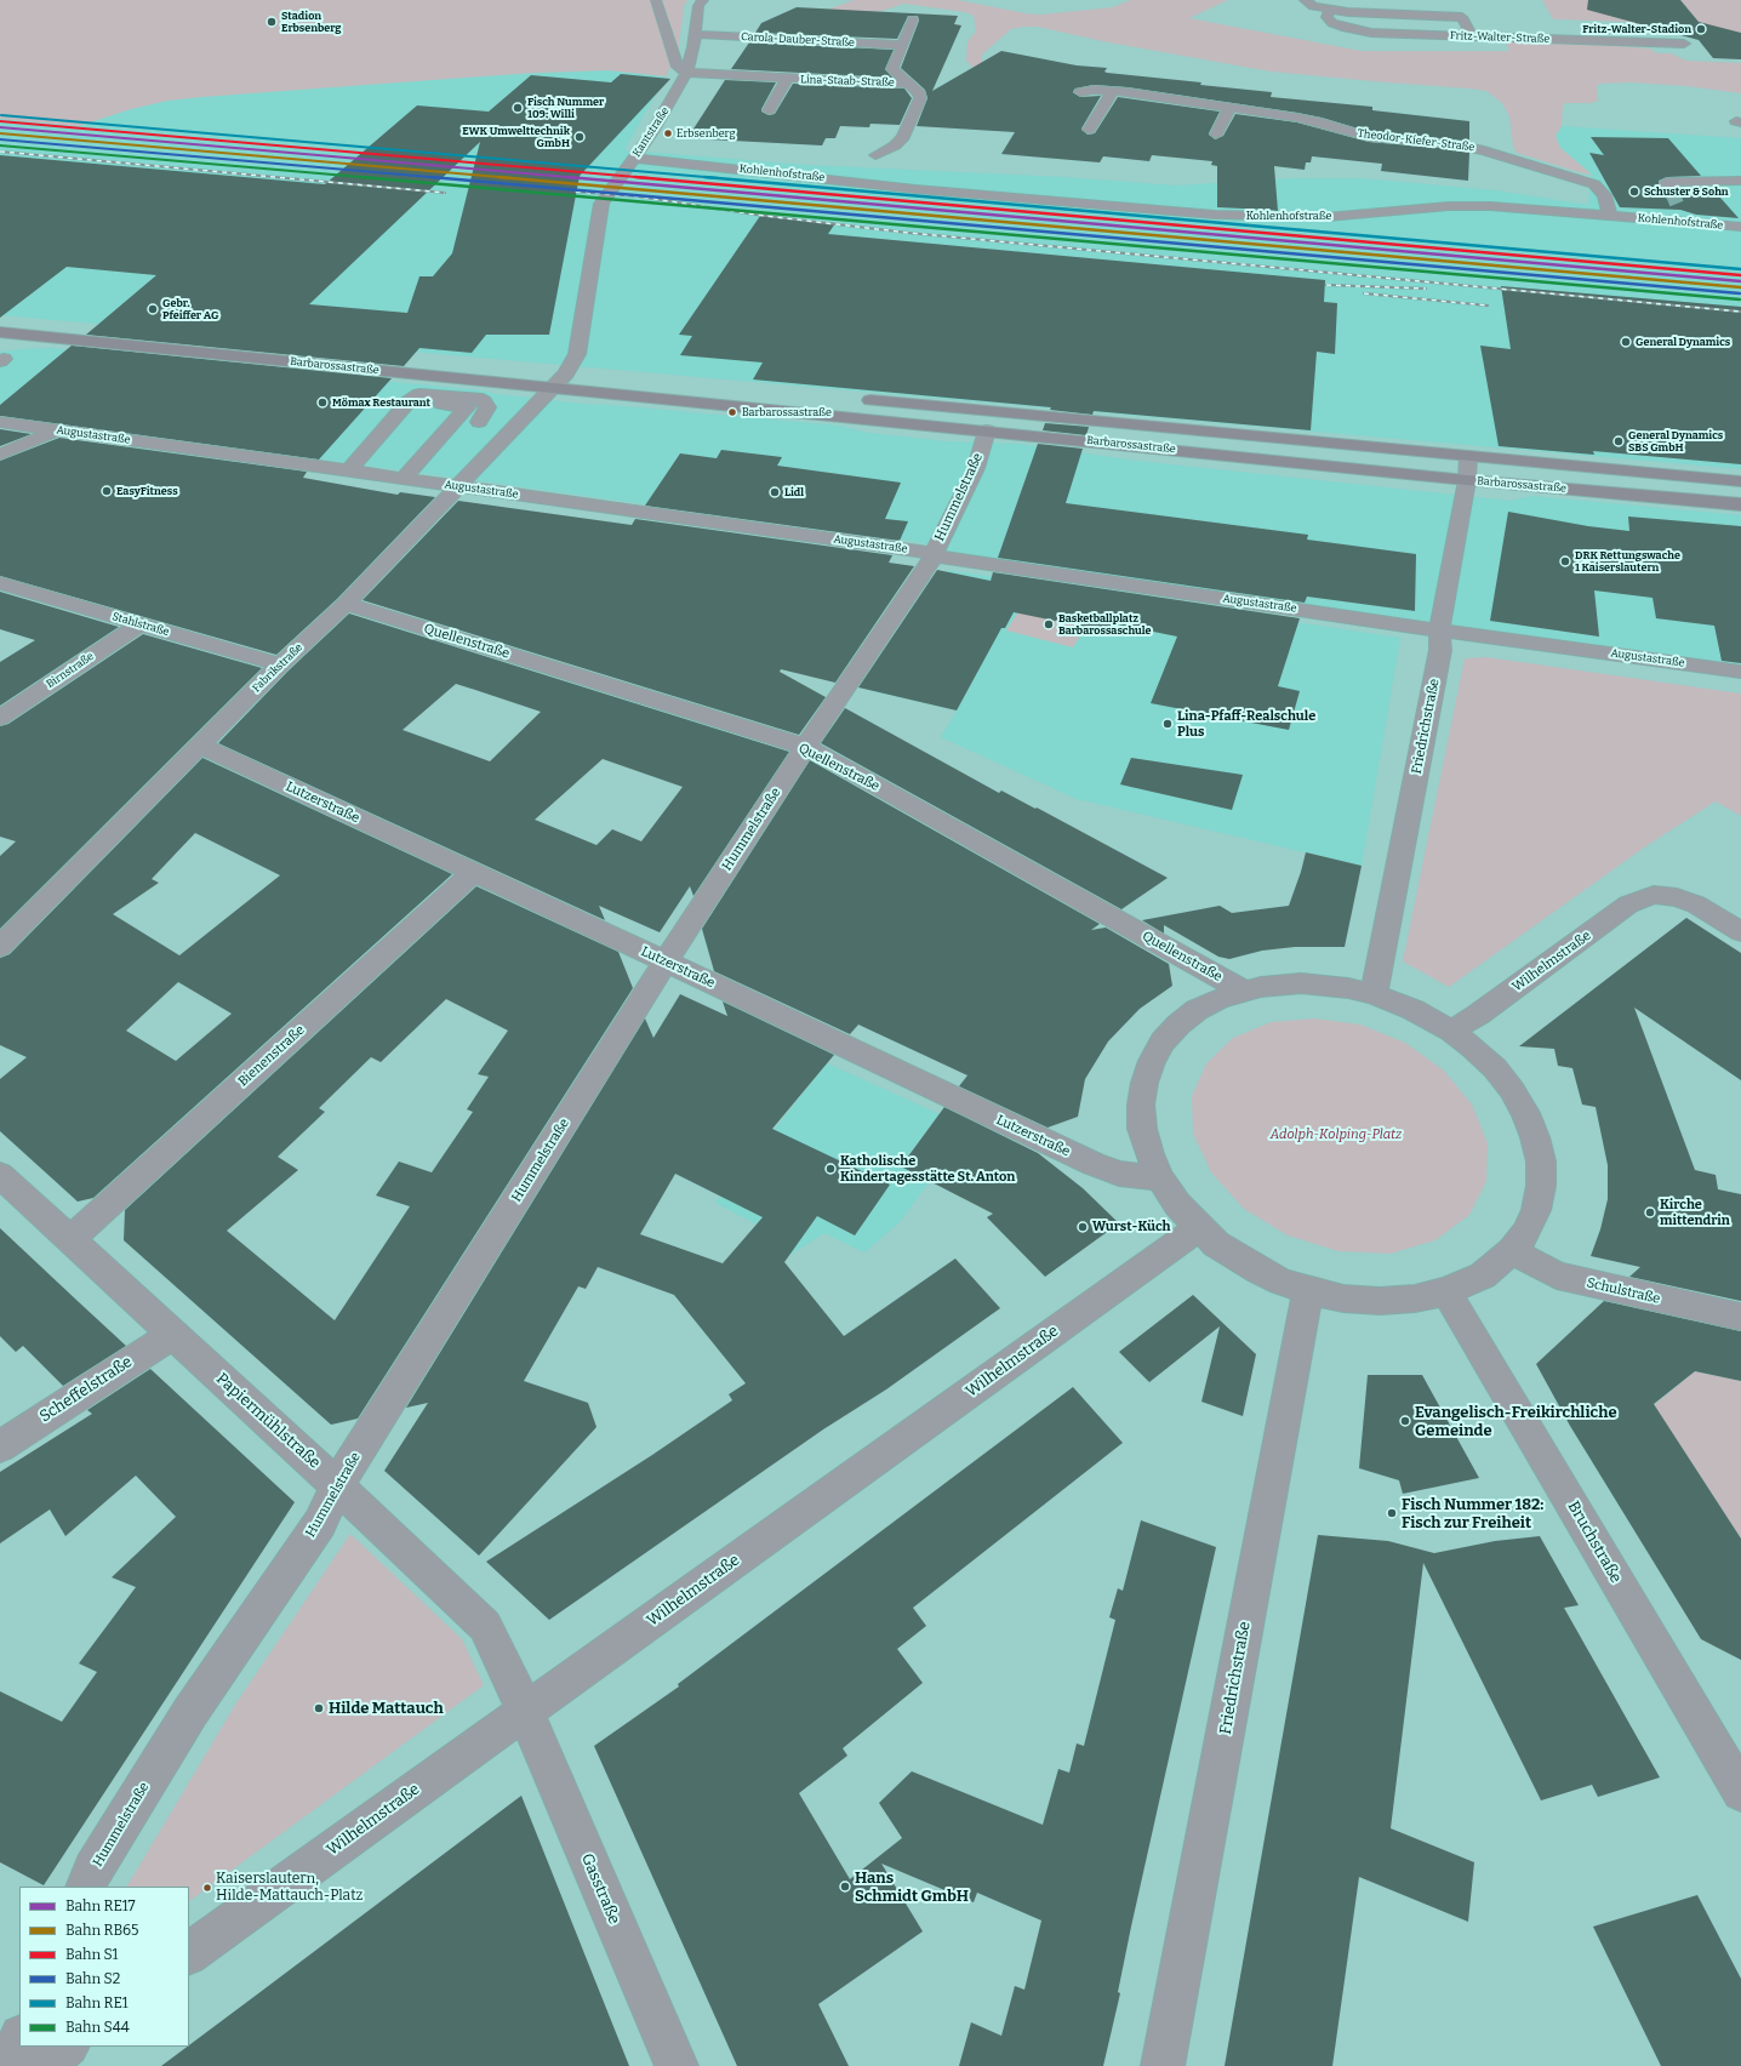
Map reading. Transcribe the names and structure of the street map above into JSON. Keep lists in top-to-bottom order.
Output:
{
  "streets": {
    "main road": ["Barbarossastraße"],
    "street": [
      "Fritz-Walter-Straße",
      "Carola-Dauber-Straße",
      "Lina-Staab-Straße",
      "Kantstraße",
      "Theodor-Kiefer-Straße",
      "Kohlenhofstraße",
      "Augustastraße",
      "Hummelstraße",
      "Stahlstraße",
      "Quellenstraße",
      "Fabrikstraße",
      "Birnstraße",
      "Friedrichstraße",
      "Lutzerstraße",
      "Wilhelmstraße",
      "Bienenstraße",
      "Schulstraße",
      "Scheffelstraße",
      "Papiermühlstraße",
      "Bruchstraße",
      "Gasstraße"
    ]
  },
  "crossings": [
    ["Carola-Dauber-Straße", "Kantstraße"],
    ["Lina-Staab-Straße", "Kantstraße"],
    ["Kantstraße", "Kohlenhofstraße"],
    ["Kantstraße", "Barbarossastraße"],
    ["Kantstraße", "Fabrikstraße"],
    ["Theodor-Kiefer-Straße", "Kohlenhofstraße"],
    ["Barbarossastraße", "Hummelstraße"],
    ["Barbarossastraße", "Fabrikstraße"],
    ["Barbarossastraße", "Friedrichstraße"],
    ["Augustastraße", "Hummelstraße"],
    ["Augustastraße", "Fabrikstraße"],
    ["Augustastraße", "Friedrichstraße"],
    ["Hummelstraße", "Quellenstraße"],
    ["Hummelstraße", "Lutzerstraße"],
    ["Hummelstraße", "Papiermühlstraße"],
    ["Stahlstraße", "Fabrikstraße"],
    ["Stahlstraße", "Birnstraße"],
    ["Quellenstraße", "Fabrikstraße"],
    ["Fabrikstraße", "Lutzerstraße"],
    ["Lutzerstraße", "Bienenstraße"],
    ["Wilhelmstraße", "Papiermühlstraße"],
    ["Wilhelmstraße", "Gasstraße"],
    ["Bienenstraße", "Papiermühlstraße"],
    ["Scheffelstraße", "Papiermühlstraße"],
    ["Papiermühlstraße", "Gasstraße"]
  ],
  "parks": ["Adolph-Kolping-Platz"],
  "places": [
    "Stadion Erbsenberg",
    "Fritz-Walter-Stadion",
    "Fisch Nummer 109: Willi",
    "Erbsenberg",
    "EWK Umwelttechnik GmbH",
    "Schuster & Sohn",
    "Gebr. Pfeiffer AG",
    "General Dynamics",
    "Mömax Restaurant",
    "Barbarossastraße",
    "General Dynamics SBS GmbH",
    "EasyFitness",
    "Lidl",
    "DRK Rettungswache 1 Kaiserslautern",
    "Basketballplatz Barbarossaschule",
    "Lina-Pfaff-Realschule Plus",
    "Katholische Kindertagesstätte St. Anton",
    "Kirche mittendrin",
    "Wurst-Küch",
    "Evangelisch-Freikirchliche Gemeinde",
    "Fisch Nummer 182: Fisch zur Freiheit",
    "Hilde Mattauch",
    "Hans Schmidt GmbH",
    "Kaiserslautern, Hilde-Mattauch-Platz"
  ],
  "lines": [
    "rail line RE1",
    "rail line S1",
    "rail line RE17",
    "rail line RB65",
    "rail line S2",
    "rail line S44"
  ],
  "legend": [
    "Bahn RE17",
    "Bahn RB65",
    "Bahn S1",
    "Bahn S2",
    "Bahn RE1",
    "Bahn S44"
  ]
}
